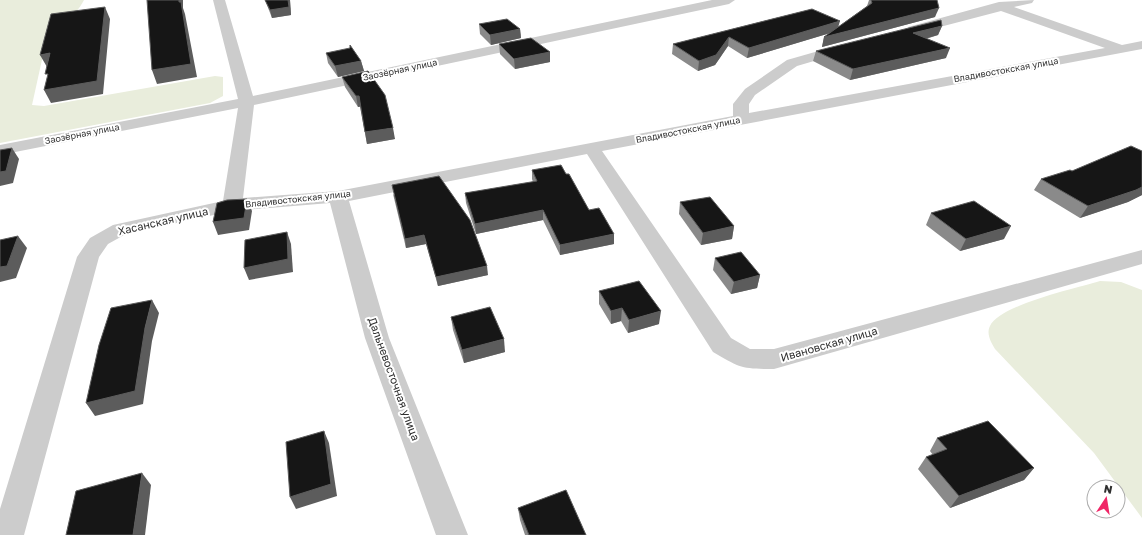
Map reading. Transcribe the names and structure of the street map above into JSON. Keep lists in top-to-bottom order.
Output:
{
  "streets": {
    "street": [
      "Заозёрная улица",
      "Владивостокская улица",
      "Хасанская улица",
      "Ивановская улица",
      "Дальневосточная улица"
    ]
  },
  "crossings": [
    ["Владивостокская улица", "Хасанская улица"],
    ["Владивостокская улица", "Ивановская улица"],
    ["Владивостокская улица", "Дальневосточная улица"]
  ],
  "north": "top"
}
